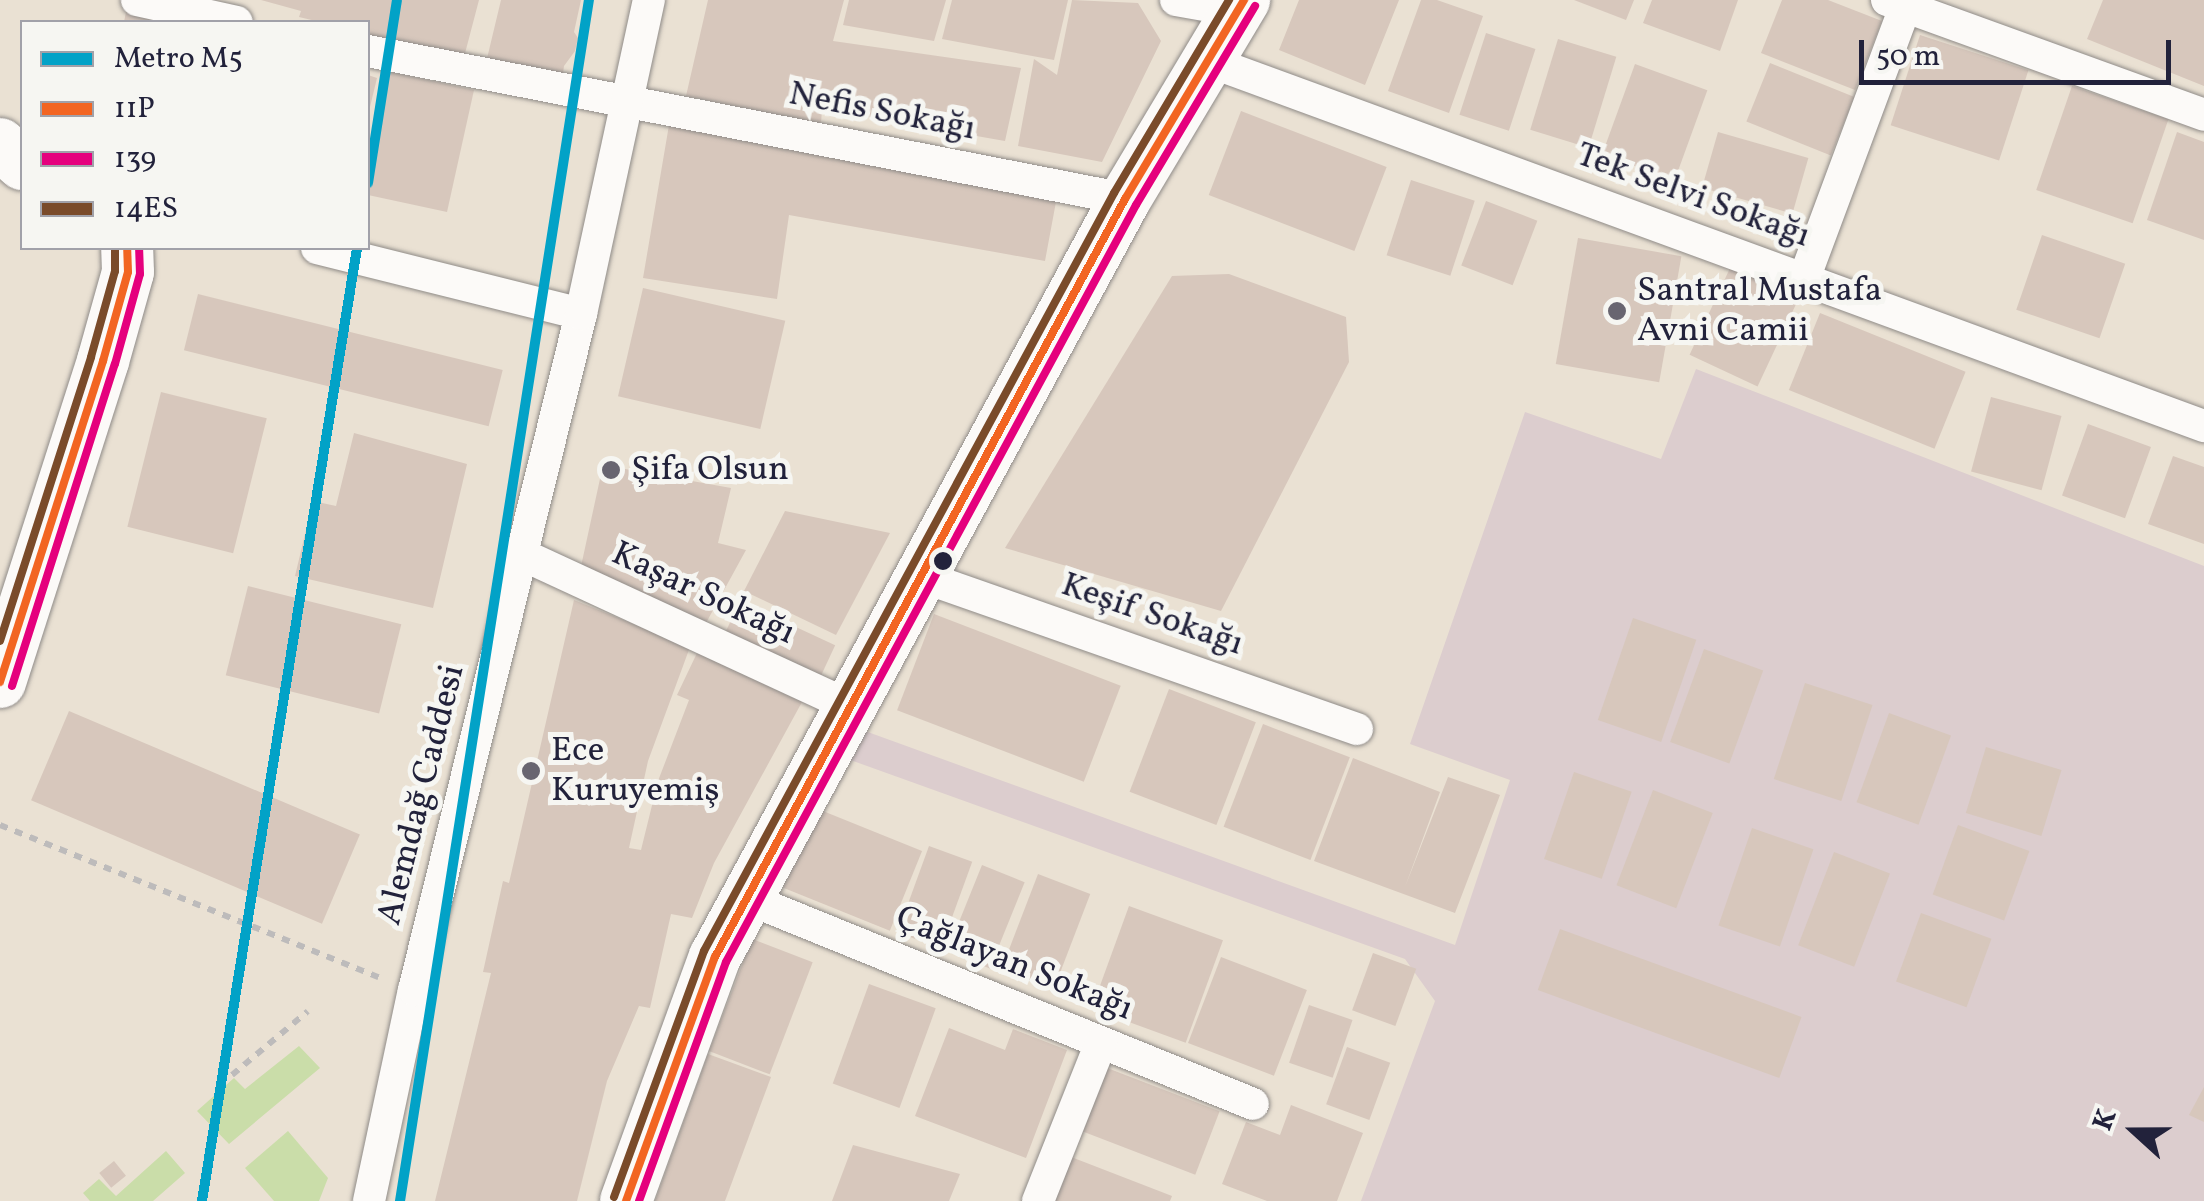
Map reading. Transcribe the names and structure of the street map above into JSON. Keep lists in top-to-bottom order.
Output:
{
  "streets": {
    "street": [
      "Nefis Sokağı",
      "Tek Selvi Sokağı",
      "Kaşar Sokağı",
      "Keşif Sokağı",
      "Alemdağ Caddesi",
      "Çağlayan Sokağı"
    ]
  },
  "crossings": [
    ["Nefis Sokağı", "Alemdağ Caddesi"],
    ["Kaşar Sokağı", "Alemdağ Caddesi"]
  ],
  "places": ["Santral Mustafa Avni Camii", "Şifa Olsun", "Ece Kuruyemiş"],
  "lines": [
    "metro line M5",
    "transit line 11P",
    "transit line 14ES",
    "transit line 139"
  ],
  "legend": [
    "Metro M5",
    "11P",
    "139",
    "14ES"
  ],
  "scale_bar": "50 m",
  "north": "left"
}
